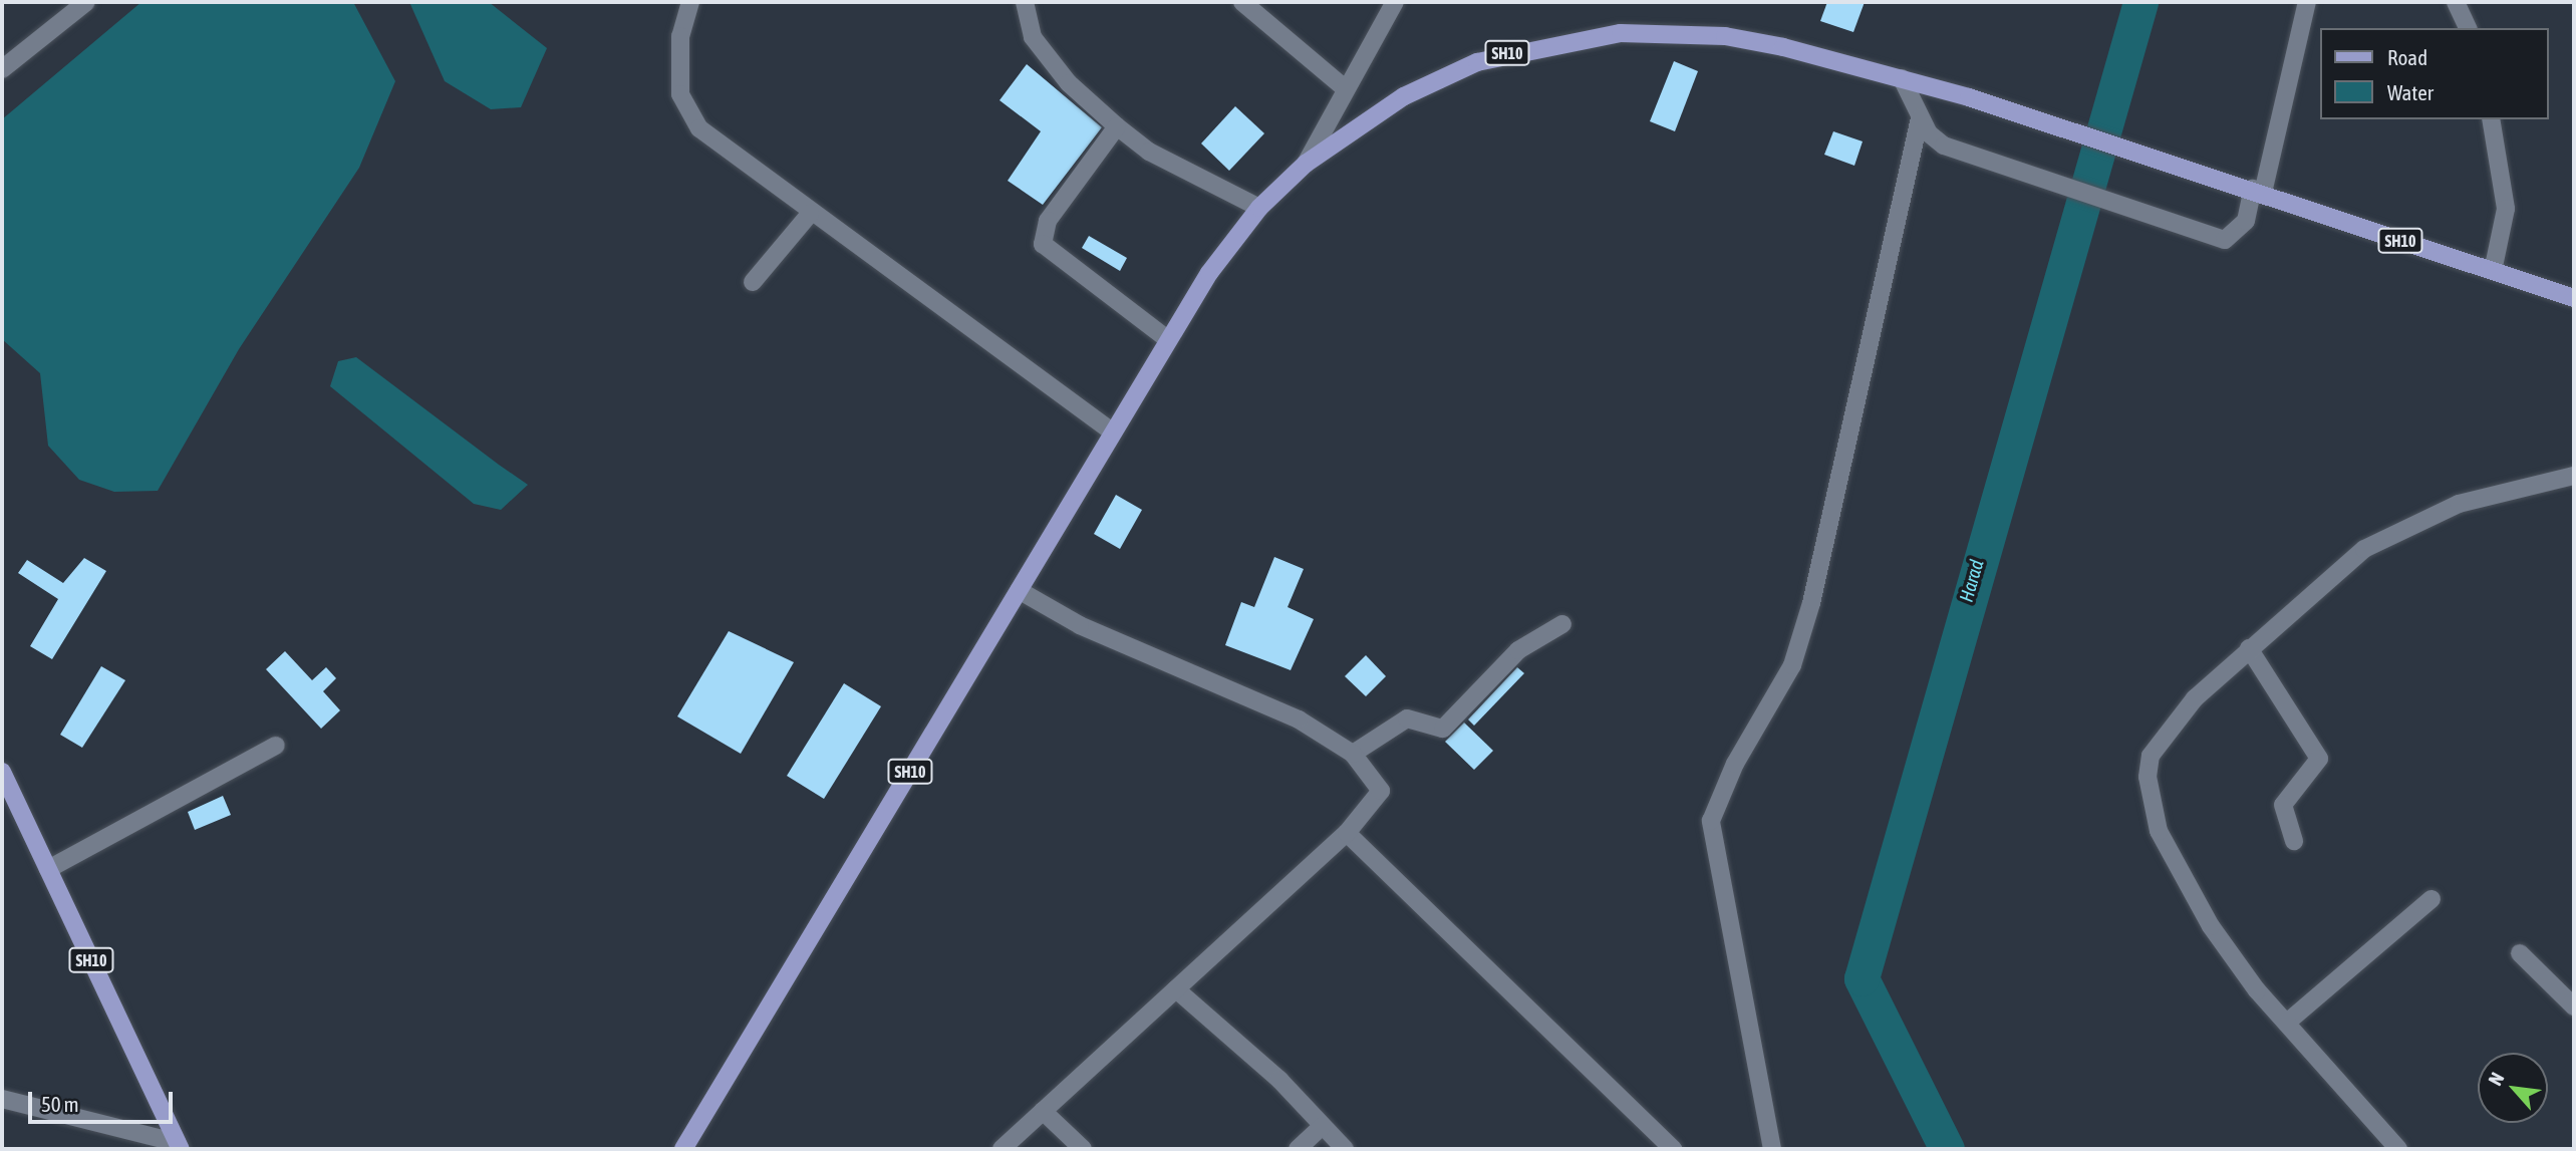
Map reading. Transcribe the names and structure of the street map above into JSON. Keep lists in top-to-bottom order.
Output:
{
  "streets": {
    "main road": ["SH10"]
  },
  "water": ["Harad"],
  "legend": ["Road", "Water"],
  "scale_bar": "50 m",
  "north": "top left"
}
